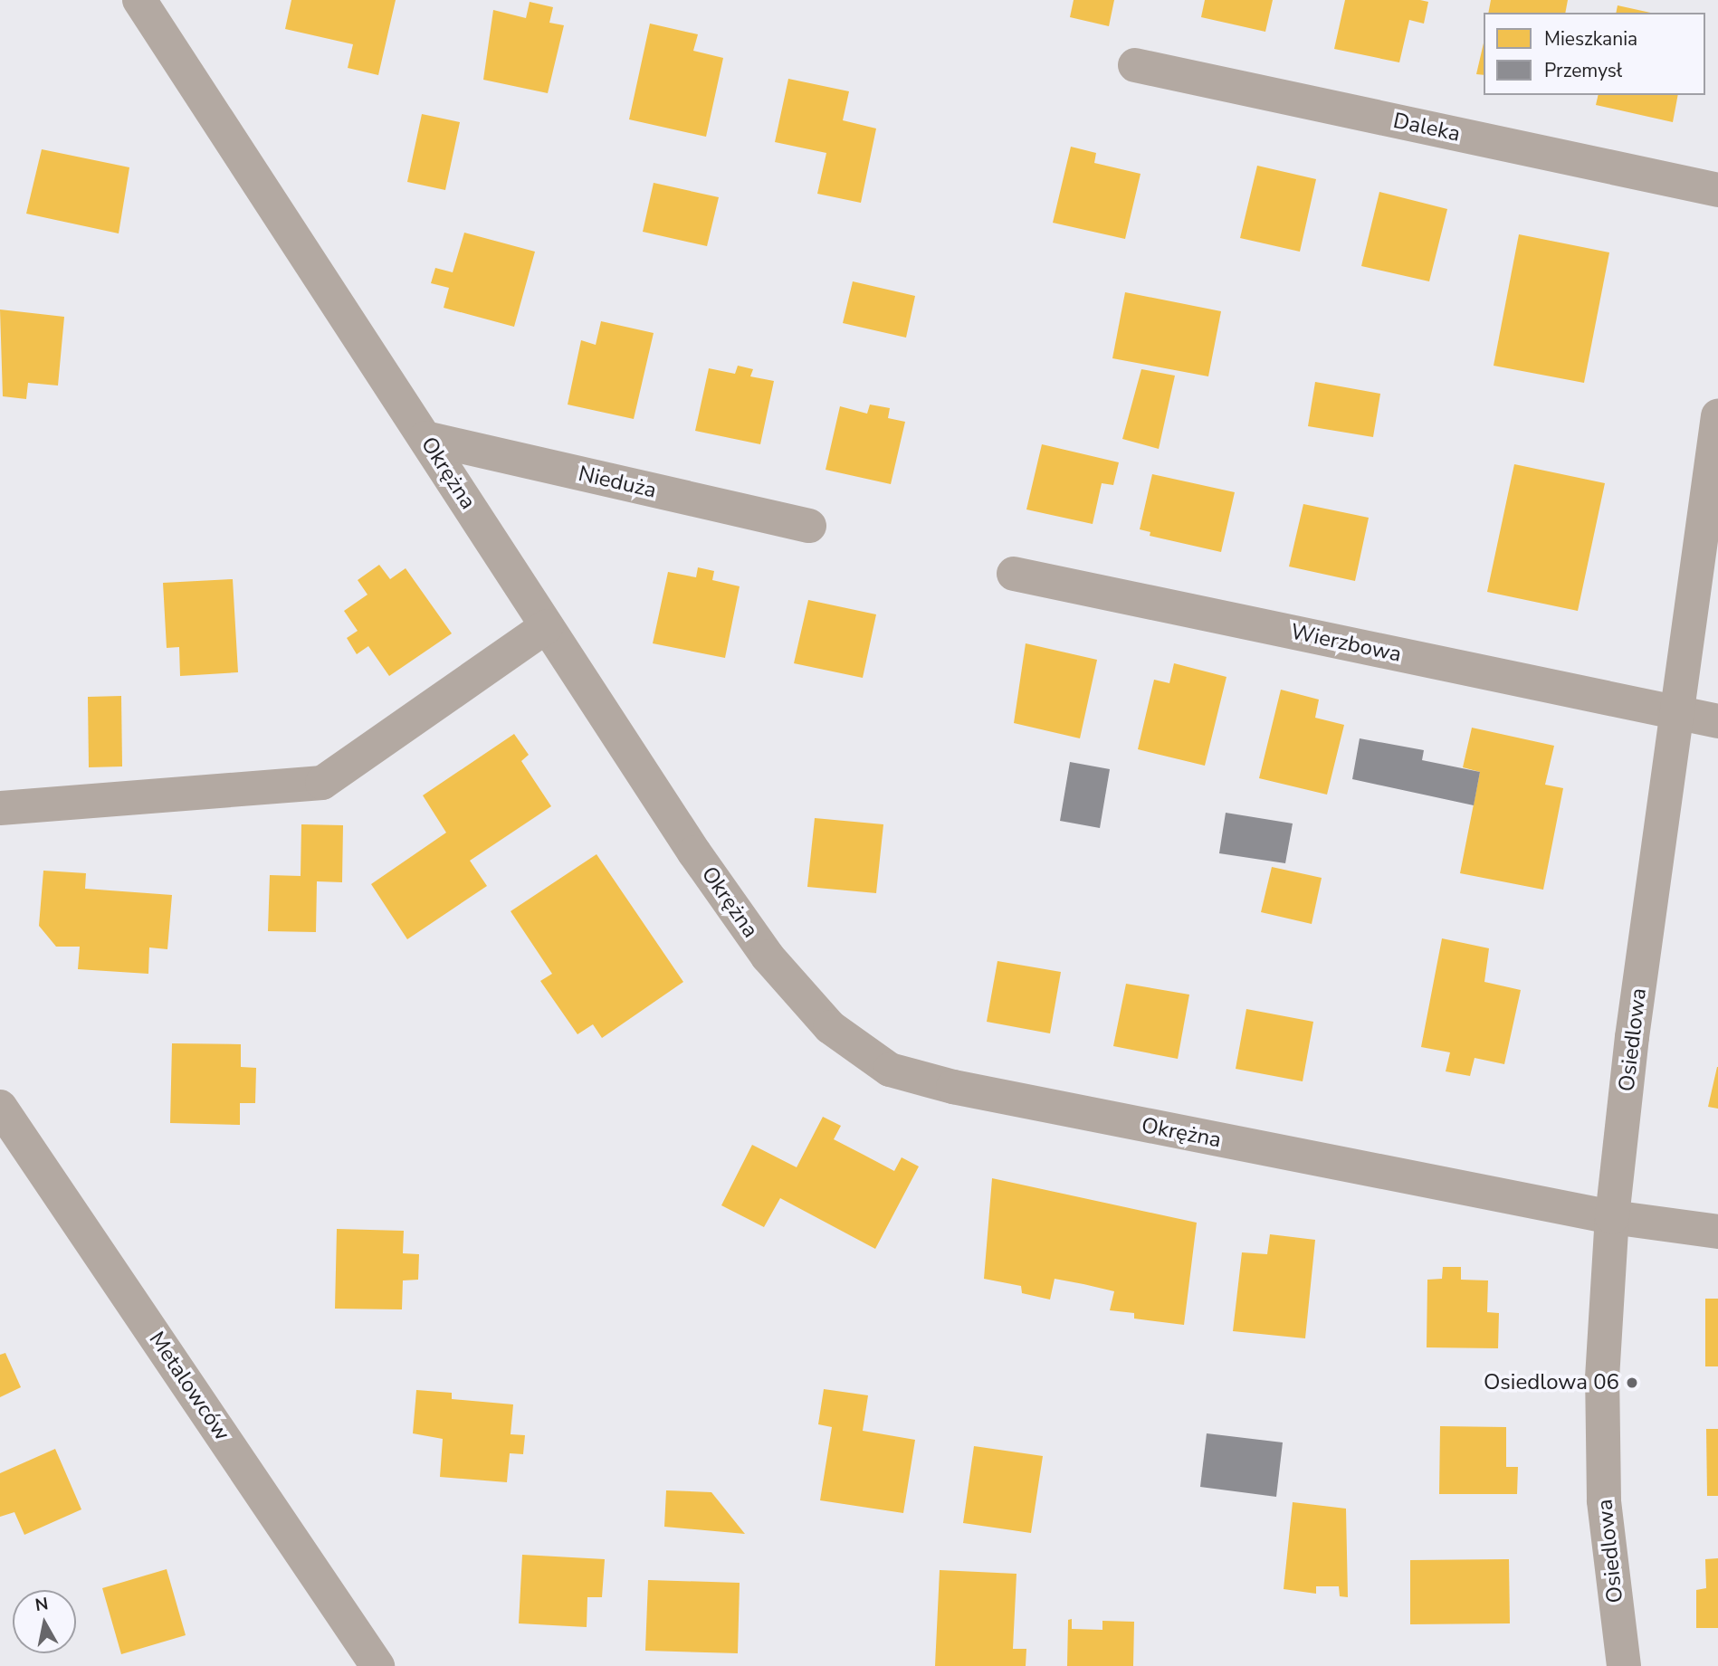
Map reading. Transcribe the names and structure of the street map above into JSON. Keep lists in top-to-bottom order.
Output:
{
  "streets": {
    "street": [
      "Daleka",
      "Okrężna",
      "Nieduża",
      "Wierzbowa",
      "Osiedlowa",
      "Metalowców"
    ]
  },
  "crossings": [
    ["Okrężna", "Nieduża"],
    ["Okrężna", "Osiedlowa"],
    ["Wierzbowa", "Osiedlowa"]
  ],
  "places": ["Osiedlowa 06"],
  "legend": ["Mieszkania", "Przemysł"],
  "north": "top"
}
